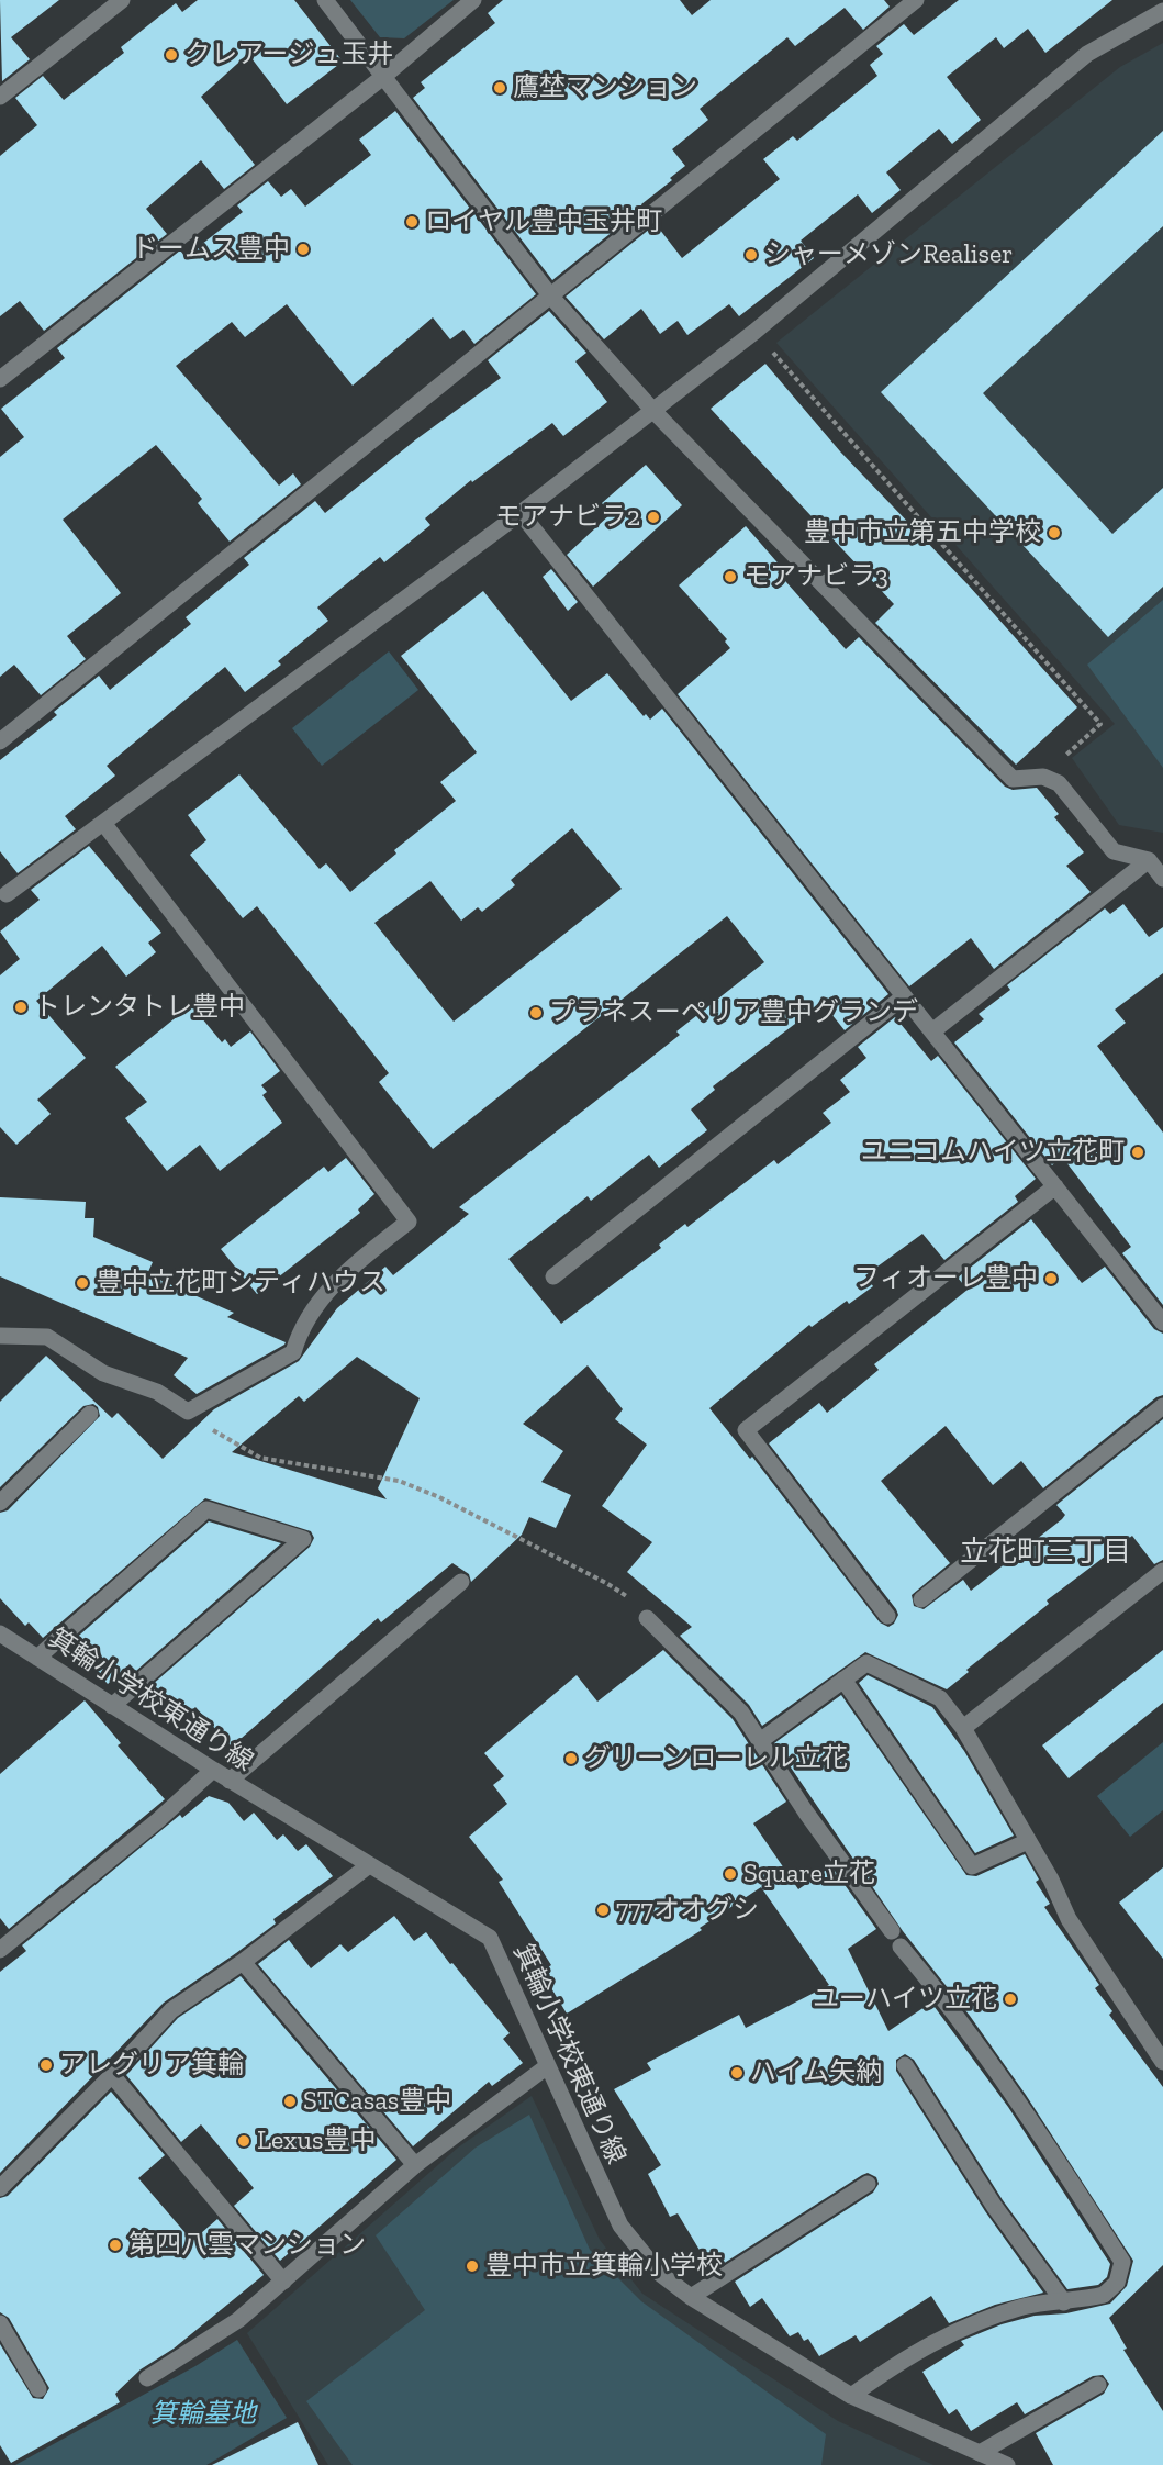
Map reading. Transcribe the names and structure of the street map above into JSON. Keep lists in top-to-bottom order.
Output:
{
  "streets": {
    "street": ["箕輪小学校東通り線"]
  },
  "districts": ["立花町三丁目"],
  "parks": ["箕輪墓地"],
  "places": [
    "クレアージュ玉井",
    "鷹埜マンション",
    "ロイヤル豊中玉井町",
    "ドームス豊中",
    "シャーメゾンRealiser",
    "モアナビラ2",
    "豊中市立第五中学校",
    "モアナビラ3",
    "トレンタトレ豊中",
    "プラネスーペリア豊中グランデ",
    "ユニコムハイツ立花町",
    "フィオーレ豊中",
    "豊中立花町シティハウス",
    "グリーンローレル立花",
    "Square立花",
    "777オオグシ",
    "ユーハイツ立花",
    "アレグリア箕輪",
    "ハイム矢納",
    "STCasas豊中",
    "Lexus豊中",
    "第四八雲マンション",
    "豊中市立箕輪小学校"
  ]
}
